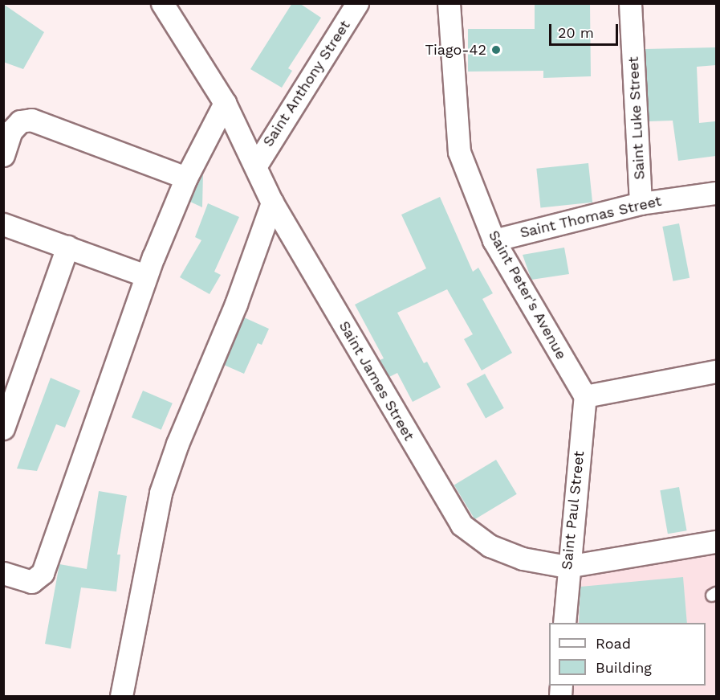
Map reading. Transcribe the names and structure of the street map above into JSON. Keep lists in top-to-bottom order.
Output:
{
  "streets": {
    "street": [
      "Saint Anthony Street",
      "Saint Luke Street",
      "Saint Thomas Street",
      "Saint Peter's Avenue",
      "Saint James Street",
      "Saint Paul Street"
    ]
  },
  "crossings": [
    ["Saint Anthony Street", "Saint James Street"],
    ["Saint Luke Street", "Saint Thomas Street"],
    ["Saint Thomas Street", "Saint Peter's Avenue"],
    ["Saint Peter's Avenue", "Saint Paul Street"],
    ["Saint James Street", "Saint Paul Street"]
  ],
  "places": ["Tiago-42"],
  "legend": ["Road", "Building"],
  "scale_bar": "20 m"
}
